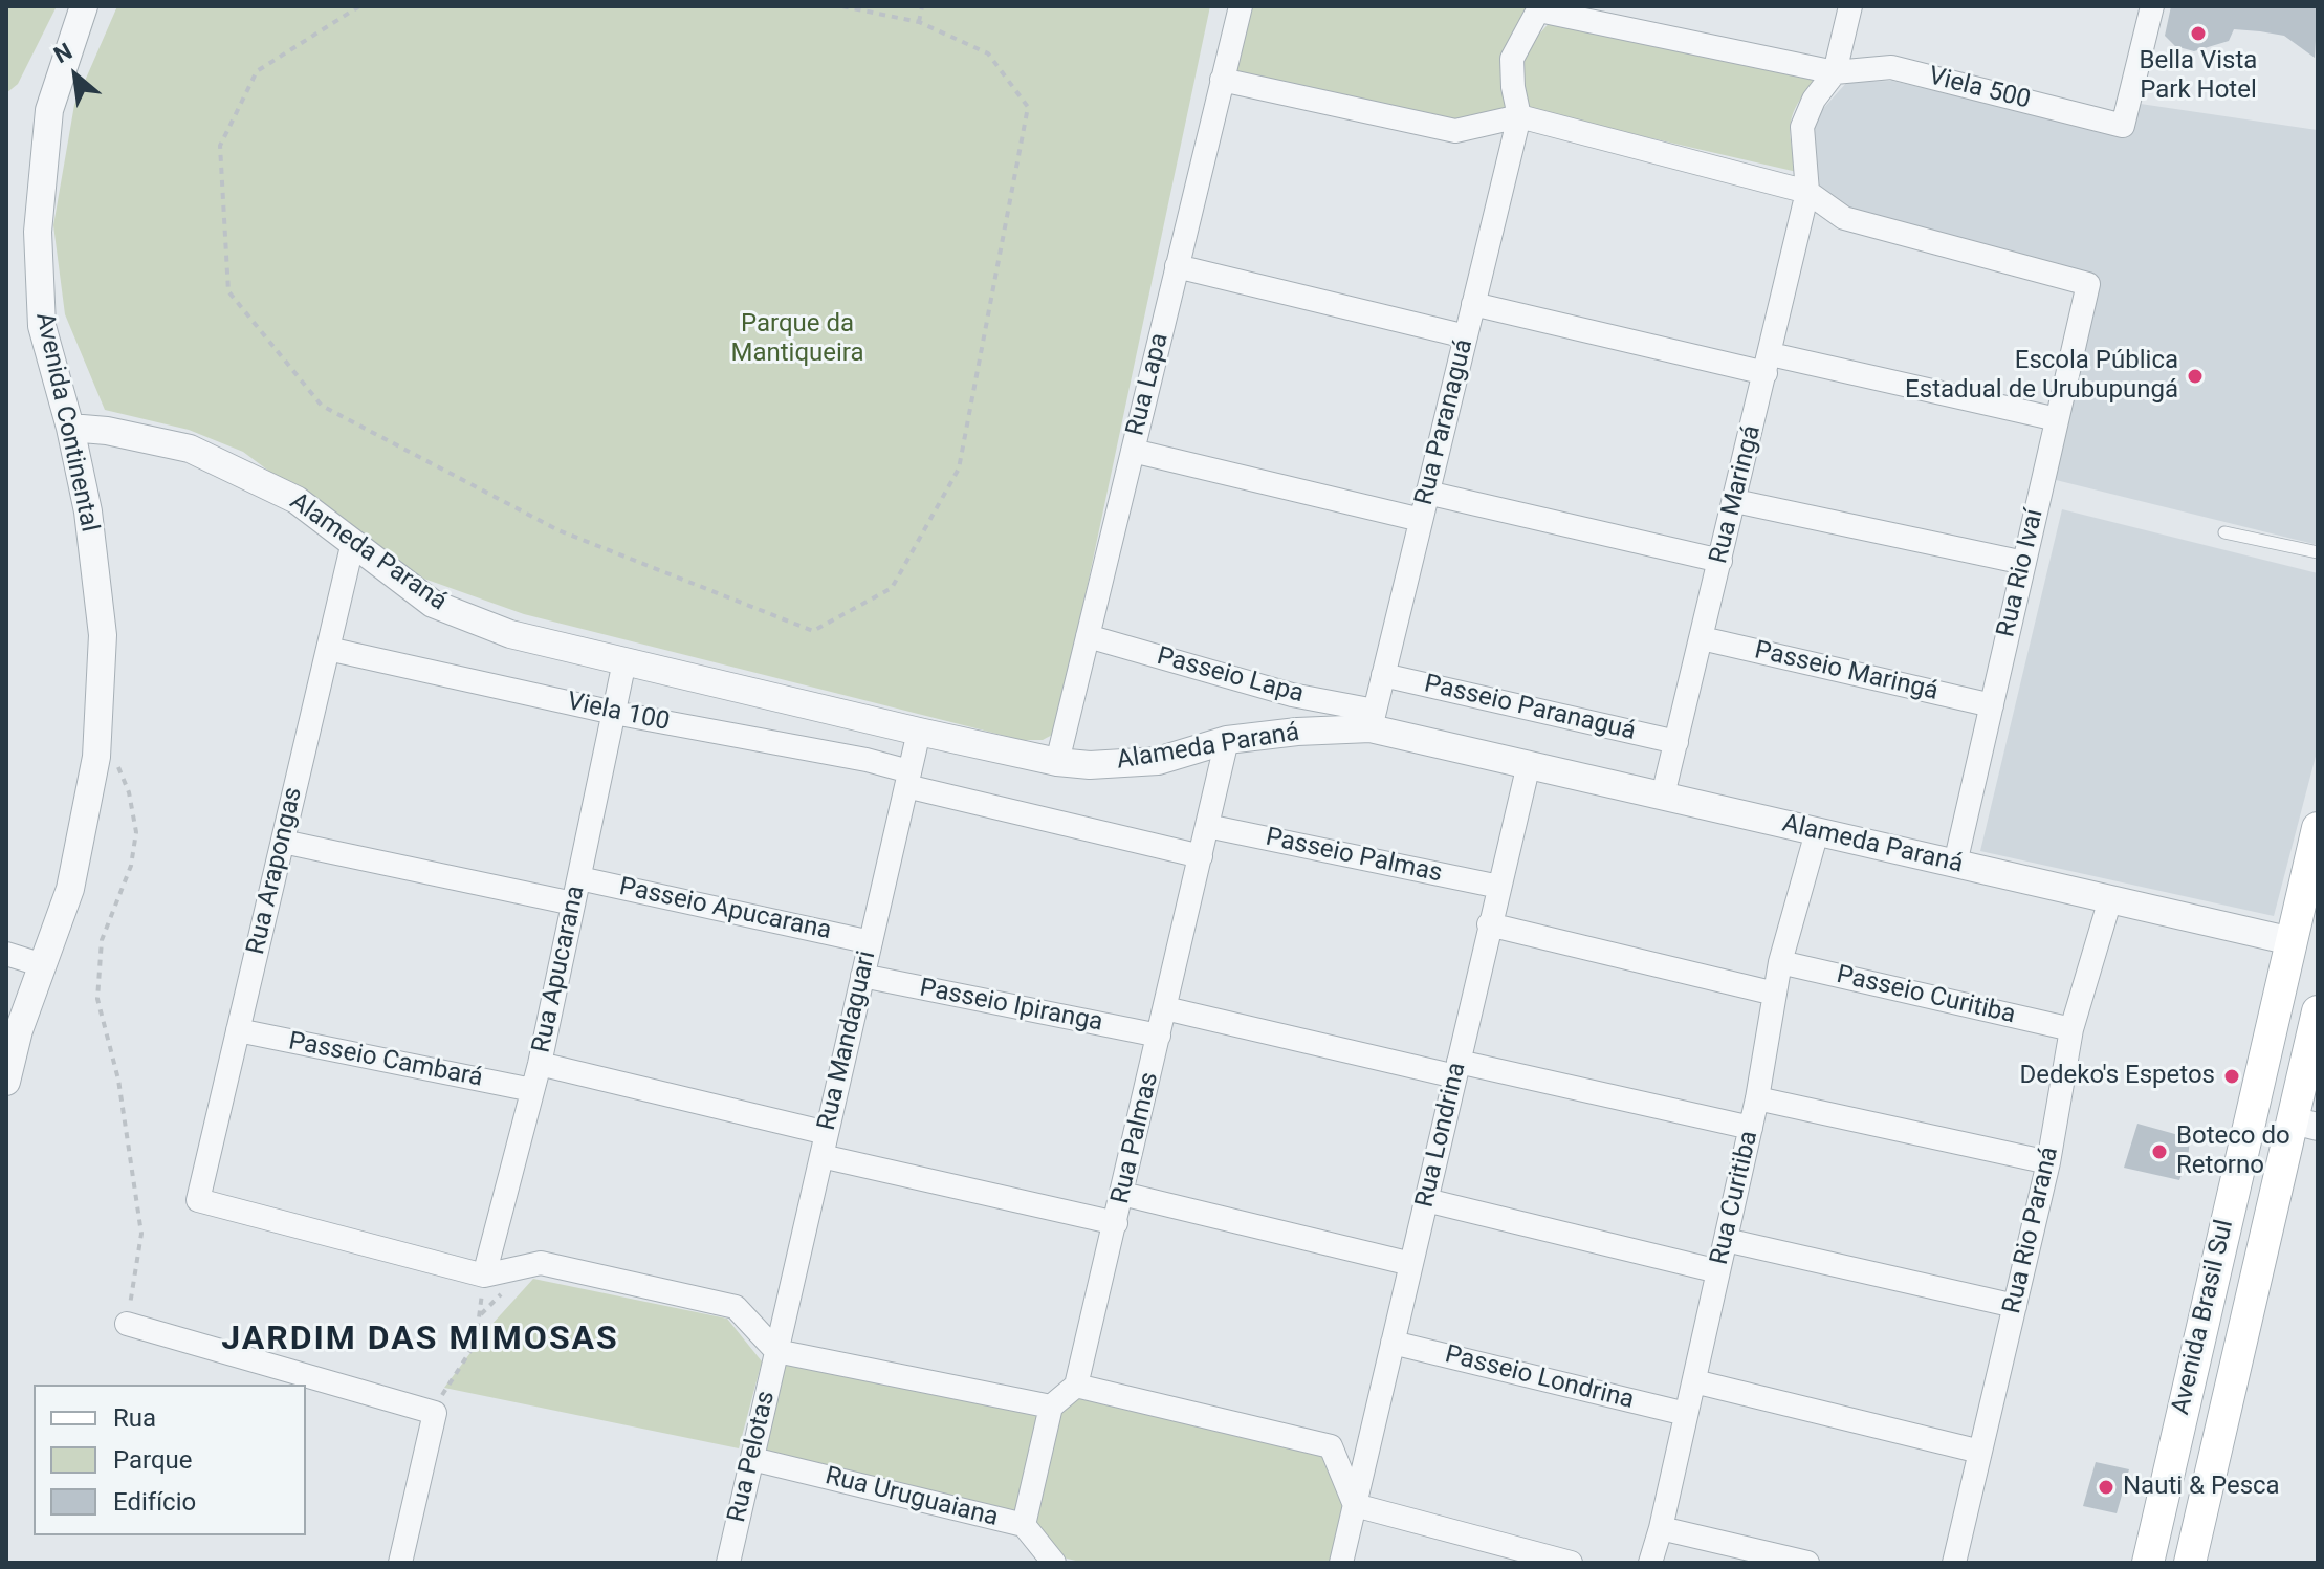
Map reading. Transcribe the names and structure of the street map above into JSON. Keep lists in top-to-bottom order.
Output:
{
  "streets": {
    "main road": ["Avenida Brasil Sul"],
    "street": [
      "Viela 500",
      "Rua Lapa",
      "Avenida Continental",
      "Rua Paranaguá",
      "Rua Maringá",
      "Alameda Paraná",
      "Rua Rio Ivaí",
      "Passeio Maringá",
      "Passeio Lapa",
      "Passeio Paranaguá",
      "Viela 100",
      "Passeio Palmas",
      "Rua Arapongas",
      "Passeio Apucarana",
      "Rua Apucarana",
      "Passeio Curitiba",
      "Passeio Ipiranga",
      "Rua Mandaguari",
      "Passeio Cambará",
      "Rua Londrina",
      "Rua Palmas",
      "Rua Curitiba",
      "Rua Rio Paraná",
      "Passeio Londrina",
      "Rua Pelotas",
      "Rua Uruguaiana"
    ]
  },
  "crossings": [
    ["Viela 500", "Rua Maringá"],
    ["Rua Lapa", "Alameda Paraná"],
    ["Rua Lapa", "Passeio Lapa"],
    ["Avenida Continental", "Alameda Paraná"],
    ["Rua Paranaguá", "Alameda Paraná"],
    ["Rua Paranaguá", "Passeio Lapa"],
    ["Rua Paranaguá", "Passeio Paranaguá"],
    ["Rua Maringá", "Alameda Paraná"],
    ["Rua Maringá", "Rua Rio Ivaí"],
    ["Rua Maringá", "Passeio Maringá"],
    ["Rua Maringá", "Passeio Paranaguá"],
    ["Alameda Paraná", "Rua Rio Ivaí"],
    ["Alameda Paraná", "Passeio Lapa"],
    ["Alameda Paraná", "Rua Arapongas"],
    ["Alameda Paraná", "Rua Apucarana"],
    ["Alameda Paraná", "Rua Mandaguari"],
    ["Alameda Paraná", "Rua Londrina"],
    ["Alameda Paraná", "Rua Palmas"],
    ["Alameda Paraná", "Rua Curitiba"],
    ["Alameda Paraná", "Rua Rio Paraná"],
    ["Alameda Paraná", "Avenida Brasil Sul"],
    ["Rua Rio Ivaí", "Passeio Maringá"],
    ["Viela 100", "Rua Arapongas"],
    ["Viela 100", "Rua Apucarana"],
    ["Viela 100", "Rua Mandaguari"],
    ["Passeio Palmas", "Rua Londrina"],
    ["Passeio Palmas", "Rua Palmas"],
    ["Rua Arapongas", "Rua Apucarana"],
    ["Rua Arapongas", "Passeio Cambará"],
    ["Passeio Apucarana", "Rua Apucarana"],
    ["Passeio Apucarana", "Rua Mandaguari"],
    ["Rua Apucarana", "Passeio Cambará"],
    ["Passeio Curitiba", "Rua Curitiba"],
    ["Passeio Curitiba", "Rua Rio Paraná"],
    ["Passeio Ipiranga", "Rua Mandaguari"],
    ["Passeio Ipiranga", "Rua Palmas"],
    ["Rua Mandaguari", "Rua Pelotas"],
    ["Rua Londrina", "Passeio Londrina"],
    ["Rua Curitiba", "Passeio Londrina"],
    ["Rua Pelotas", "Rua Uruguaiana"]
  ],
  "districts": ["JARDIM DAS MIMOSAS"],
  "parks": ["Parque da Mantiqueira"],
  "places": [
    "Bella Vista Park Hotel",
    "Escola Pública Estadual de Urubupungá",
    "Dedeko's Espetos",
    "Boteco do Retorno",
    "Nauti & Pesca"
  ],
  "legend": ["Rua", "Parque", "Edifício"],
  "north": "top left"
}
